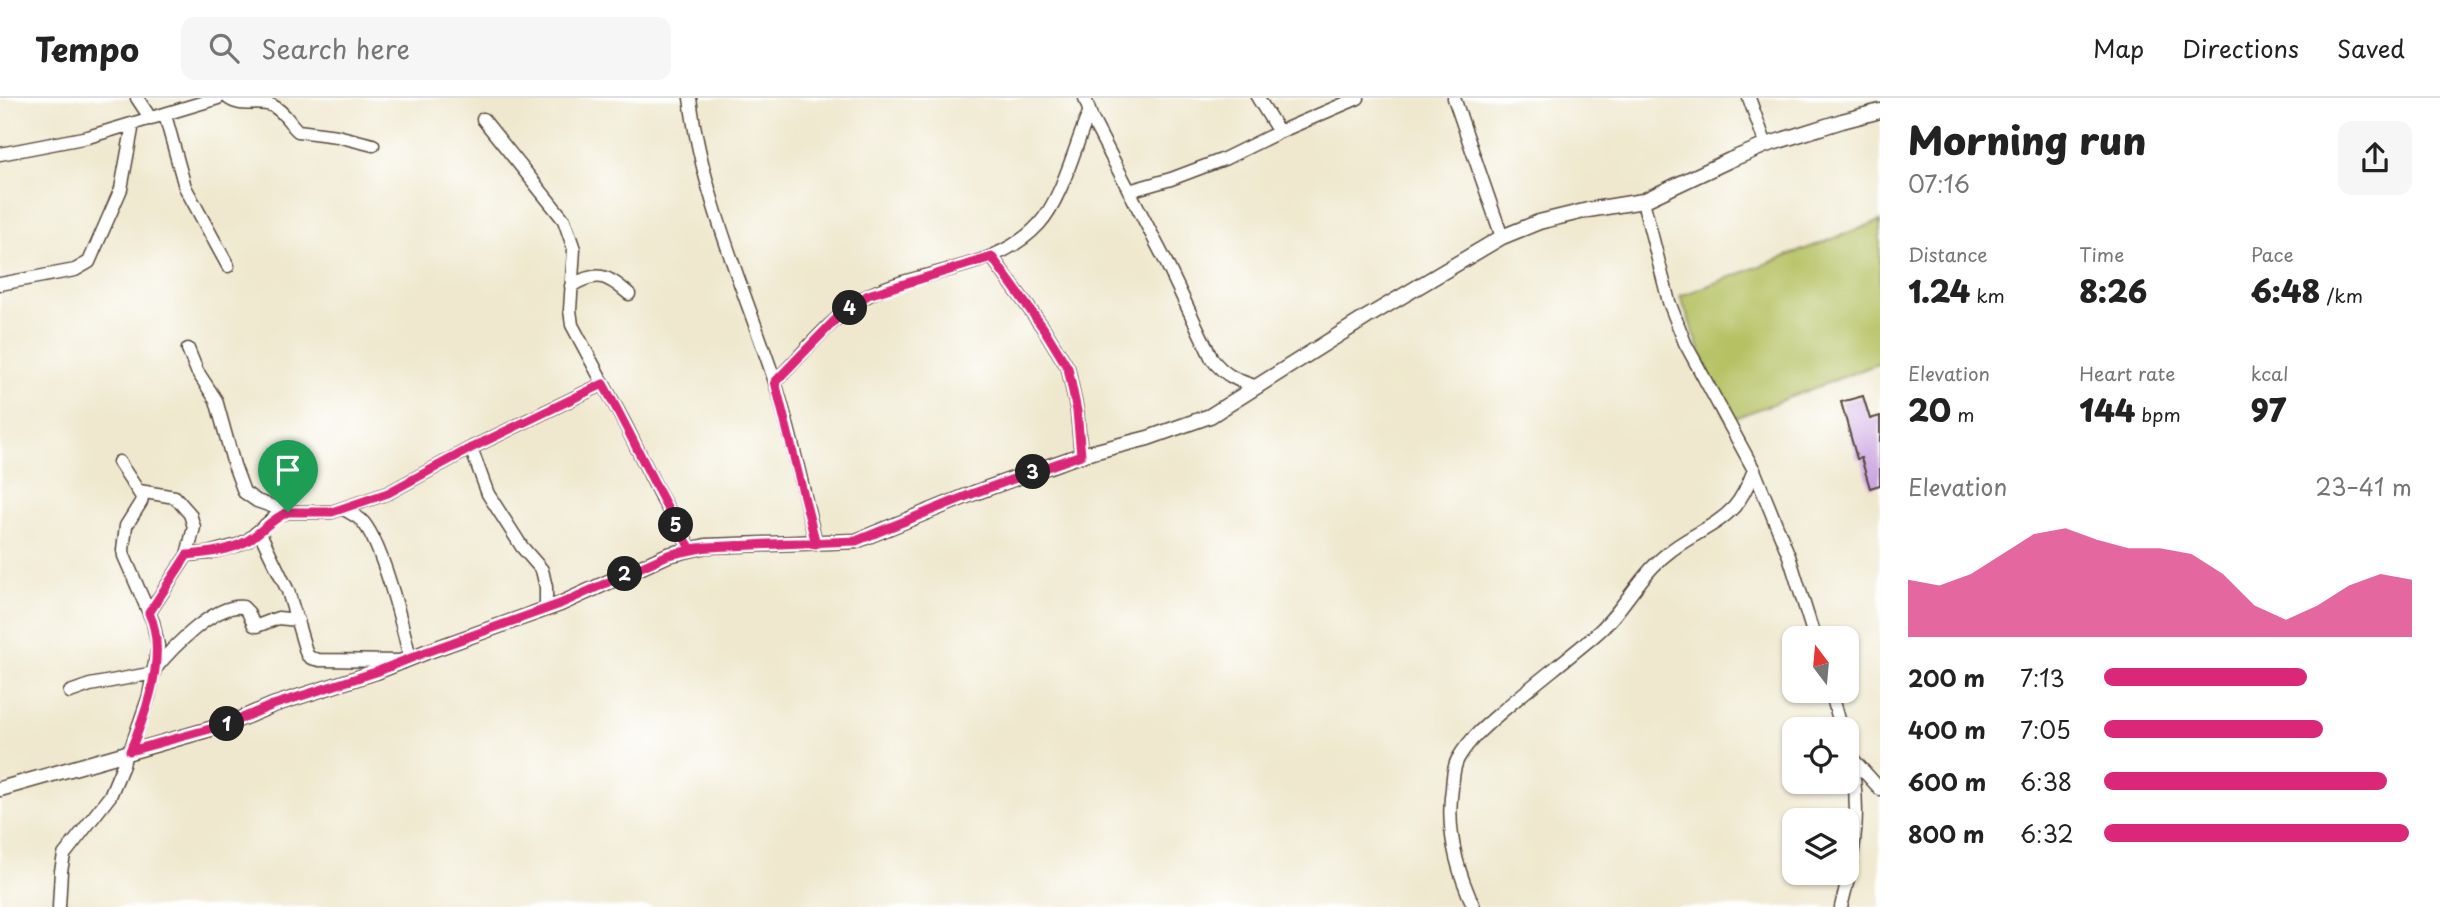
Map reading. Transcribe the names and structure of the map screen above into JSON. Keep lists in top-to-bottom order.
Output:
{
  "north": "top",
  "page": {
    "header": "Tempo",
    "search": "Search here",
    "nav": ["Map", "Directions", "Saved"],
    "heading": ["Morning run", "07:16"],
    "stats": [
      ["Distance", "1.24 km"],
      ["Time", "8:26"],
      ["Pace", "6:48 /km"],
      ["Elevation", "20 m"],
      ["Heart rate", "144 bpm"],
      ["kcal", "97"]
    ],
    "pins": [
      "4",
      "3",
      "5",
      "2",
      "1"
    ],
    "chart": ["Elevation", "23–41 m"],
    "list": [
      {
        "name": "200 m",
        "note": "7:13"
      },
      {
        "name": "400 m",
        "note": "7:05"
      },
      {
        "name": "600 m",
        "note": "6:38"
      },
      {
        "name": "800 m",
        "note": "6:32"
      }
    ]
  }
}
